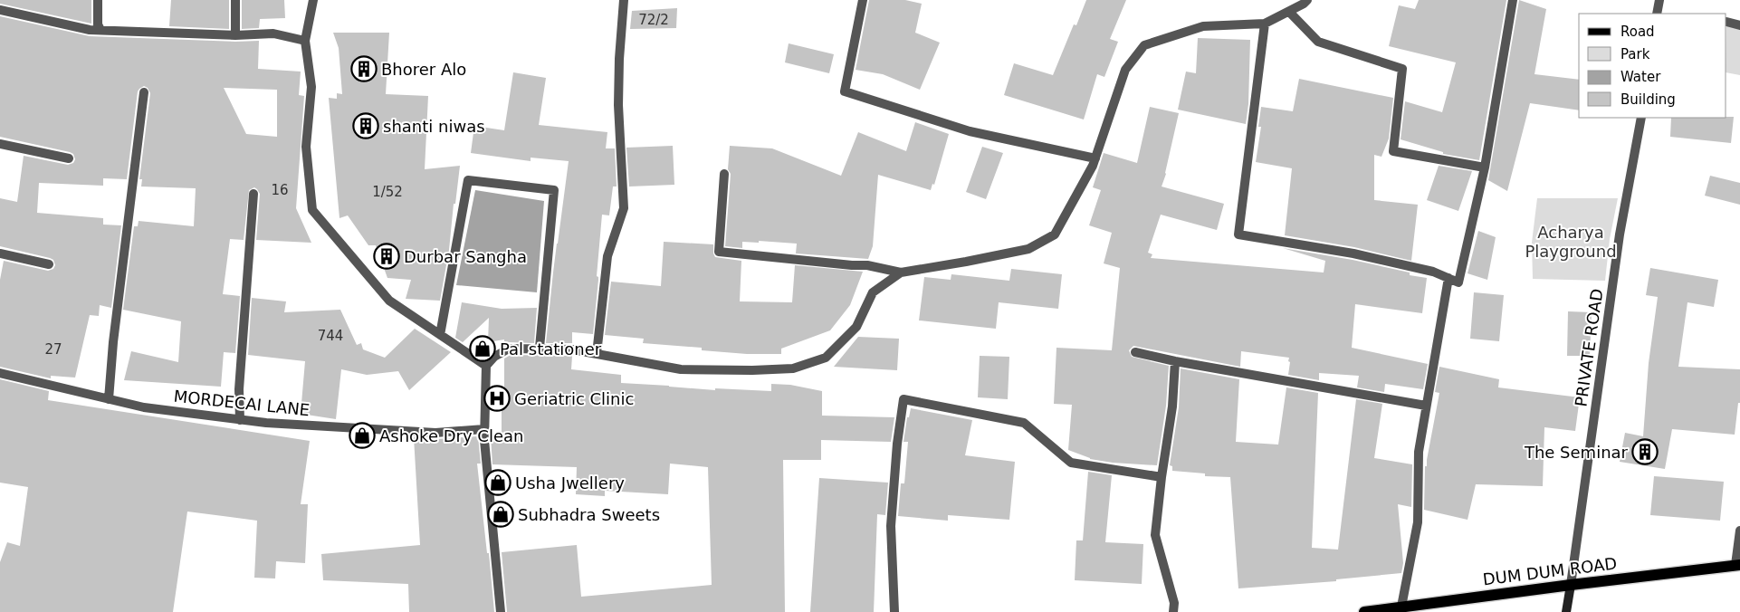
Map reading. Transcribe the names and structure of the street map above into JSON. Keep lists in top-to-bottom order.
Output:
{
  "streets": {
    "main road": ["DUM DUM ROAD"],
    "street": ["PRIVATE ROAD", "MORDECAI LANE"]
  },
  "crossings": [
    ["PRIVATE ROAD", "DUM DUM ROAD"]
  ],
  "parks": ["Acharya Playground"],
  "places": {
    "building": [
      "Bhorer Alo",
      "shanti niwas",
      "Durbar Sangha",
      "The Seminar"
    ],
    "shop": [
      "Pal stationer",
      "Ashoke Dry Clean",
      "Usha Jwellery",
      "Subhadra Sweets"
    ],
    "hospital": ["Geriatric Clinic"]
  },
  "house_numbers": [
    "72/2",
    "16",
    "1/52",
    "744",
    "27"
  ],
  "legend": [
    "Road",
    "Park",
    "Water",
    "Building"
  ]
}
